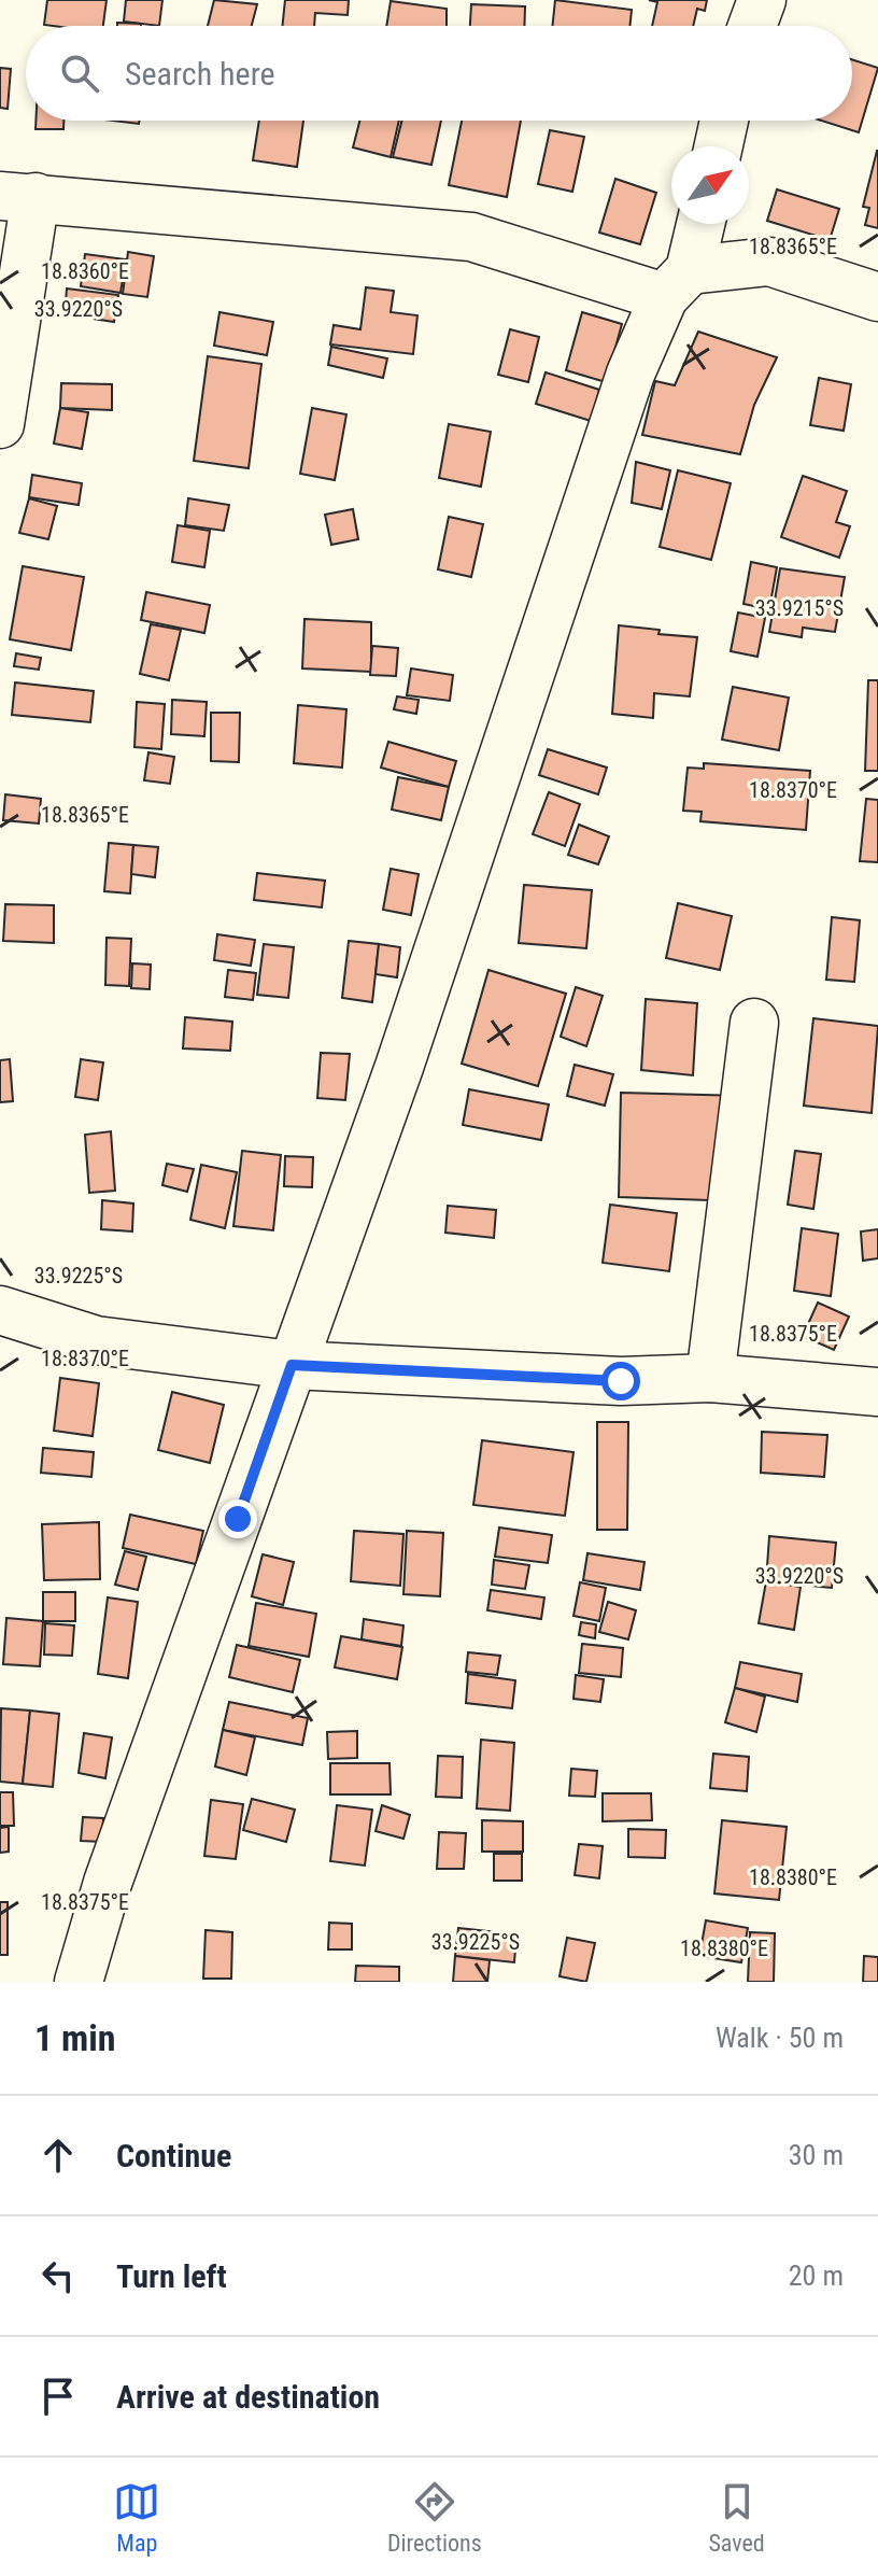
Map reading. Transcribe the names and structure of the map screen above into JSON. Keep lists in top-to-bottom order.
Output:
{
  "north": "top right",
  "page": {
    "search": "Search here",
    "heading": ["1 min", "Walk · 50 m"],
    "list": [
      ["Continue", "30 m"],
      ["Turn left", "20 m"],
      "Arrive at destination"
    ],
    "nav": ["Map", "Directions", "Saved"]
  },
  "coordinates": [
    "18.8365°E",
    "18.8360°E",
    "33.9220°S",
    "33.9215°S",
    "18.8370°E",
    "33.9225°S",
    "18.8375°E",
    "18.8380°E"
  ]
}
